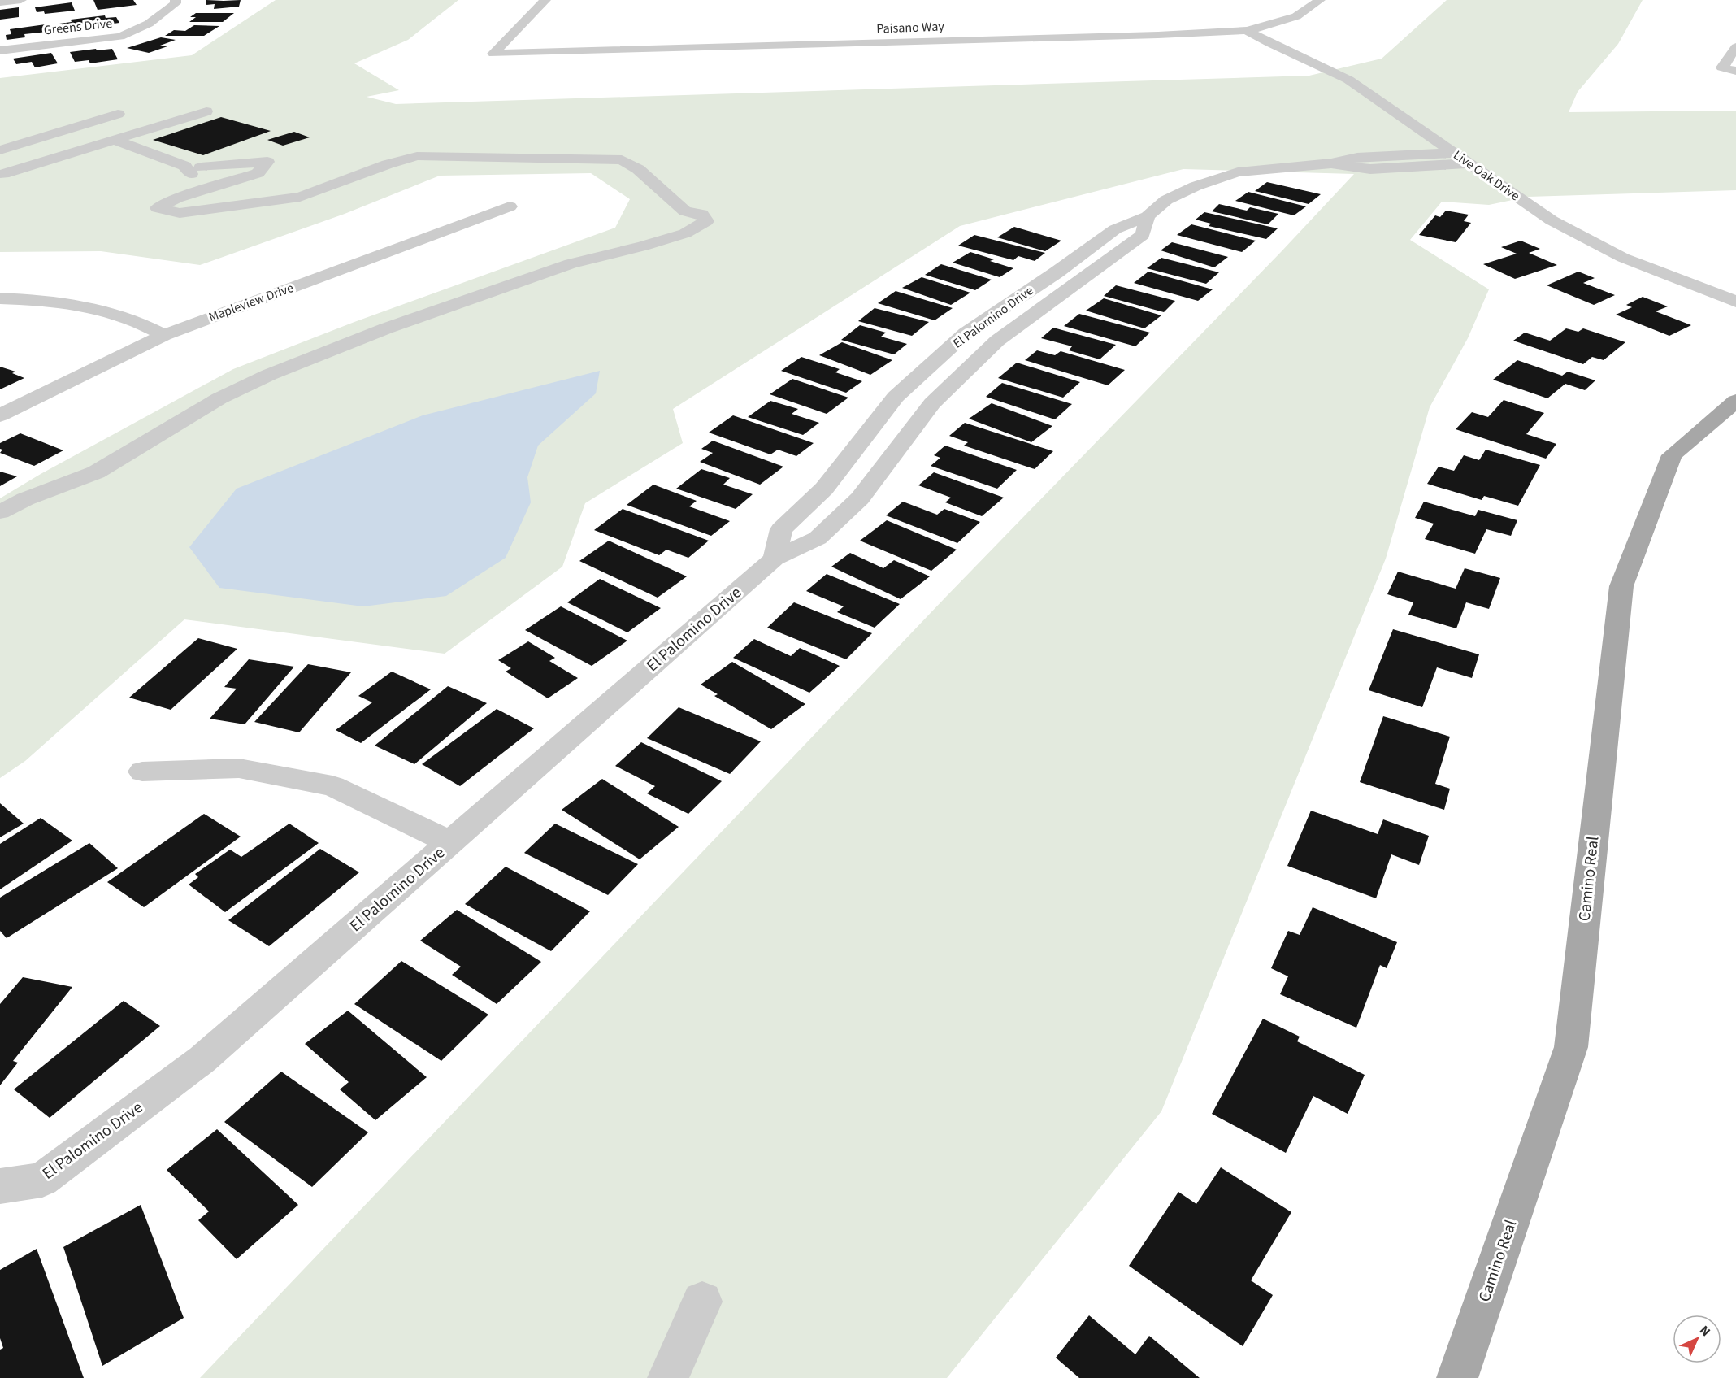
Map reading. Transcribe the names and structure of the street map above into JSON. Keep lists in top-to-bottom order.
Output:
{
  "streets": {
    "main road": ["Camino Real"],
    "street": [
      "Greens Drive",
      "Paisano Way",
      "Live Oak Drive",
      "Mapleview Drive",
      "El Palomino Drive"
    ]
  },
  "crossings": [
    ["Paisano Way", "Live Oak Drive"],
    ["Live Oak Drive", "El Palomino Drive"]
  ],
  "north": "top right"
}
